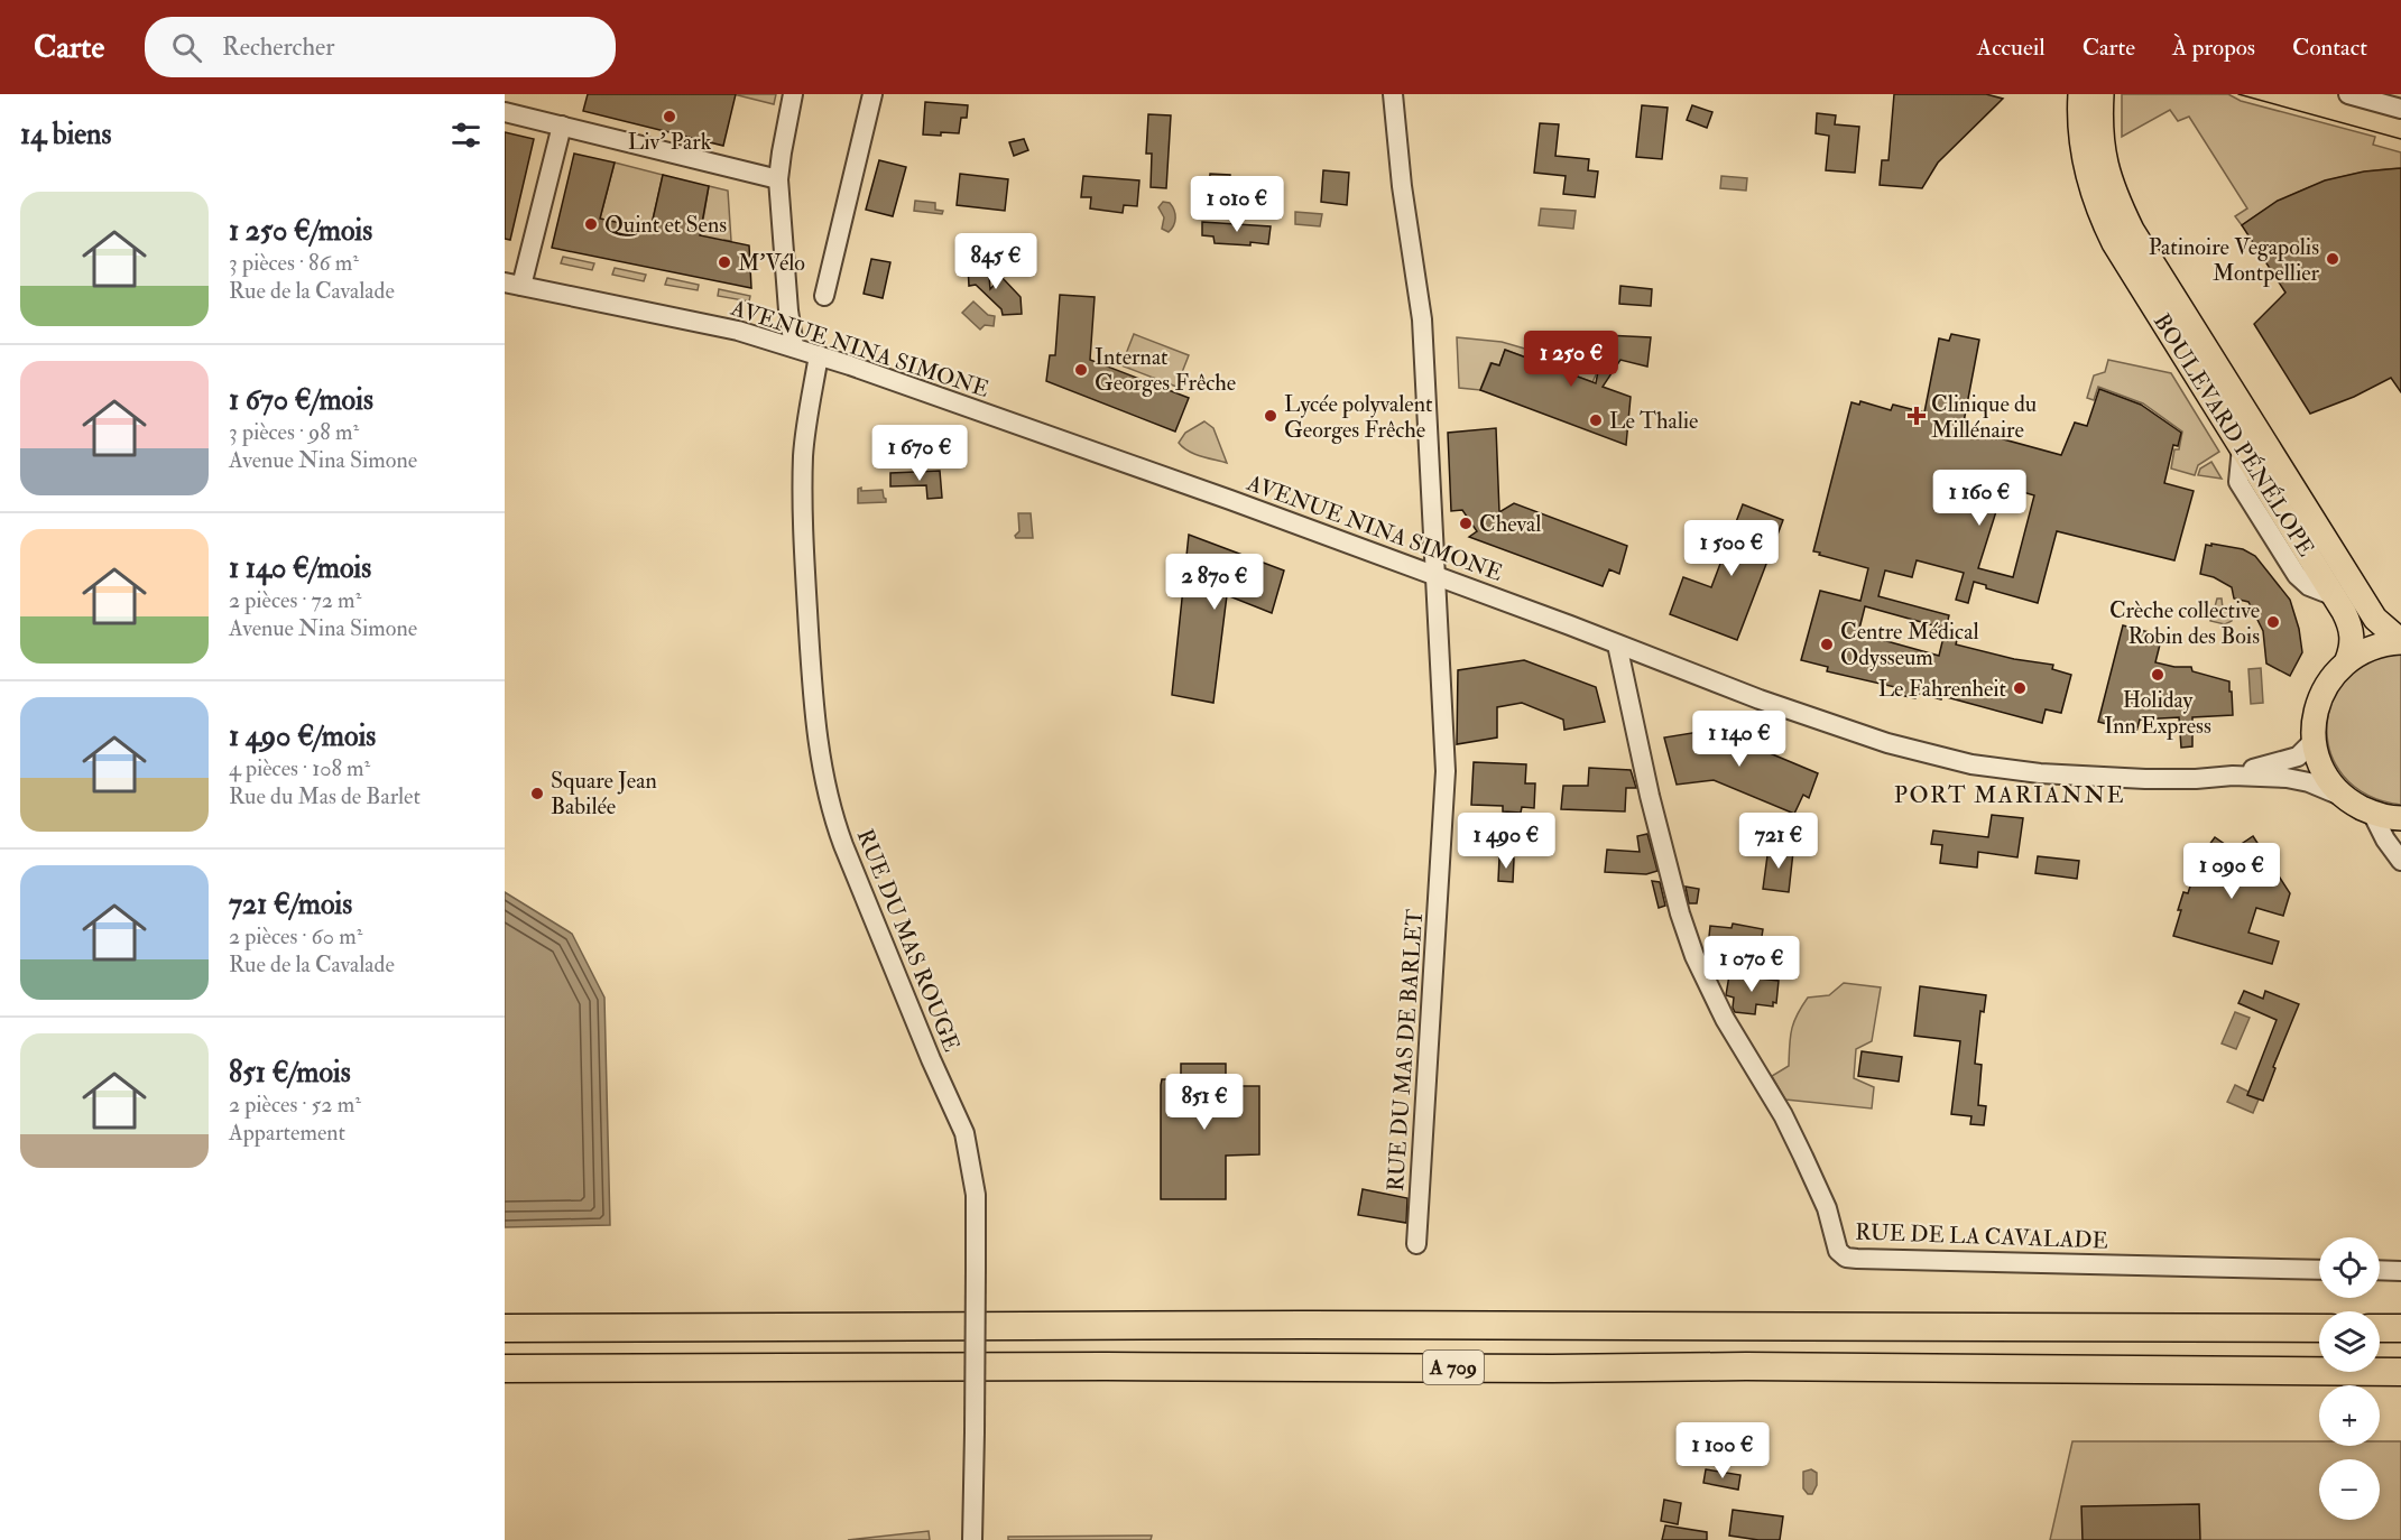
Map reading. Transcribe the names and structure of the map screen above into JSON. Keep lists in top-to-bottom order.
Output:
{
  "streets": {
    "highway": ["A 709"],
    "main road": ["BOULEVARD PÉNÉLOPE"],
    "street": [
      "AVENUE NINA SIMONE",
      "RUE DU MAS ROUGE",
      "RUE DU MAS DE BARLET",
      "RUE DE LA CAVALADE"
    ]
  },
  "crossings": [
    ["AVENUE NINA SIMONE", "RUE DU MAS ROUGE"],
    ["AVENUE NINA SIMONE", "RUE DU MAS DE BARLET"],
    ["AVENUE NINA SIMONE", "RUE DE LA CAVALADE"]
  ],
  "districts": ["PORT MARIANNE"],
  "places": {
    "other": [
      "Liv' Park",
      "Quint et Sens",
      "Patinoire Vegapolis Montpellier",
      "M'Vélo",
      "Internat Georges Frêche",
      "Lycée polyvalent Georges Frêche",
      "Le Thalie",
      "Cheval",
      "Crèche collective Robin des Bois",
      "Centre Médical Odysseum",
      "Holiday Inn Express",
      "Le Fahrenheit",
      "Square Jean Babilée"
    ],
    "health": ["Clinique du Millénaire"]
  },
  "page": {
    "header": "Carte",
    "search": "Rechercher",
    "nav": [
      "Accueil",
      "Carte",
      "À propos",
      "Contact"
    ],
    "heading": "14 biens",
    "list": [
      {
        "name": "1 250 €/mois",
        "note": "3 pièces · 86 m² · Rue de la Cavalade"
      },
      {
        "name": "1 670 €/mois",
        "note": "3 pièces · 98 m² · Avenue Nina Simone"
      },
      {
        "name": "1 140 €/mois",
        "note": "2 pièces · 72 m² · Avenue Nina Simone"
      },
      {
        "name": "1 490 €/mois",
        "note": "4 pièces · 108 m² · Rue du Mas de Barlet"
      },
      {
        "name": "721 €/mois",
        "note": "2 pièces · 60 m² · Rue de la Cavalade"
      },
      {
        "name": "851 €/mois",
        "note": "2 pièces · 52 m² · Appartement"
      }
    ],
    "price": [
      "1 010 €",
      "845 €",
      "1 250 €",
      "1 670 €",
      "1 160 €",
      "1 500 €",
      "2 870 €",
      "1 140 €",
      "1 490 €",
      "721 €",
      "1 090 €",
      "1 070 €",
      "851 €",
      "1 100 €"
    ],
    "map_buttons": ["+", "−"]
  }
}
